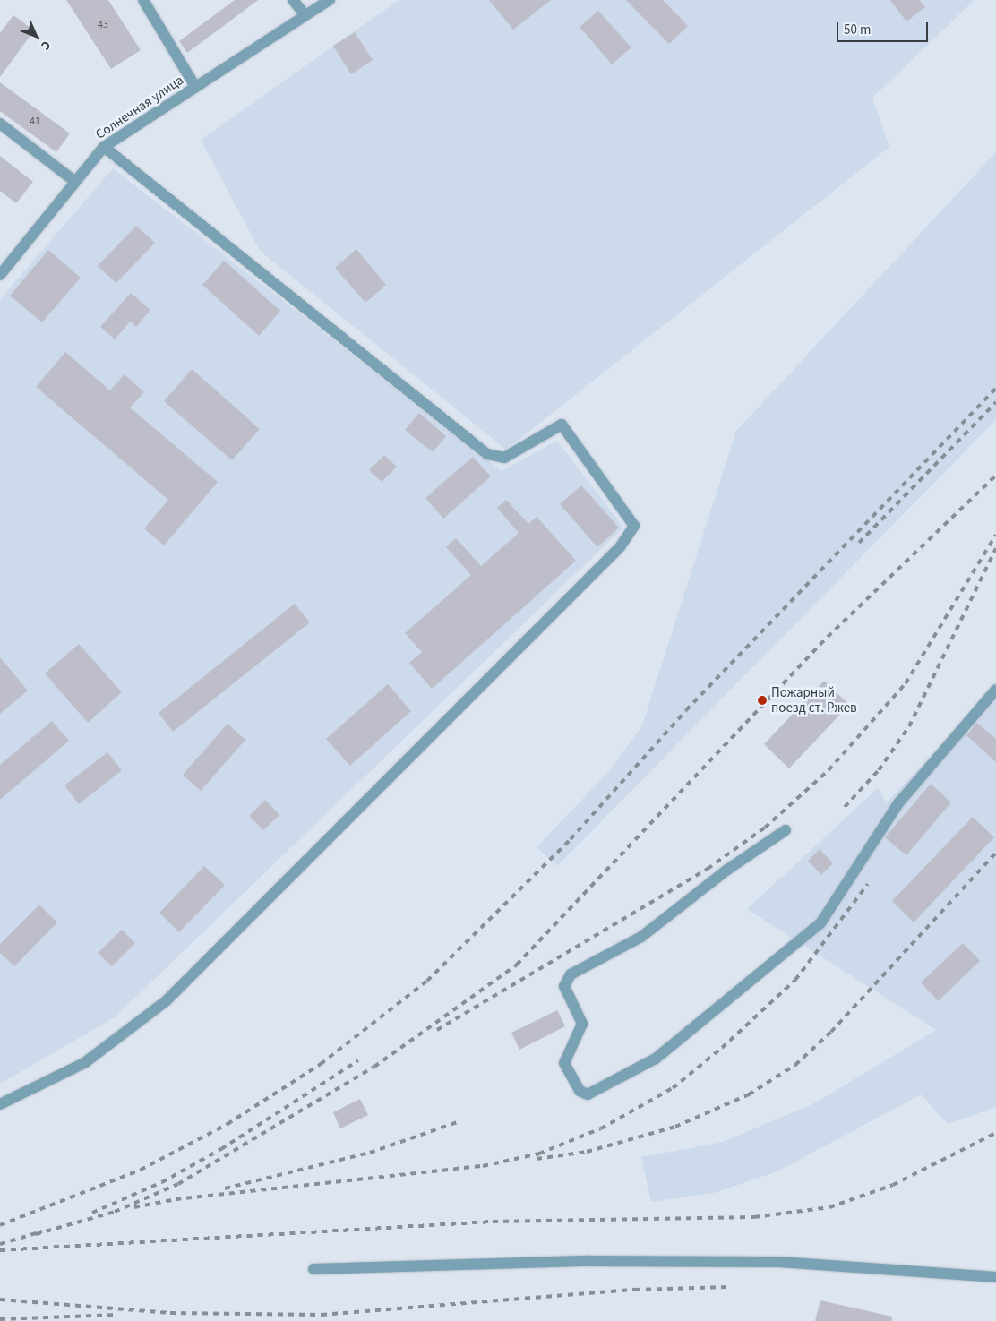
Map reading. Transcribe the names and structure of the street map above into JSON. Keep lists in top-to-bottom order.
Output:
{
  "streets": {
    "street": ["Солнечная улица"]
  },
  "places": ["Пожарный поезд ст. Ржев"],
  "house_numbers": ["43", "41"],
  "scale_bar": "50 m",
  "north": "bottom right"
}
